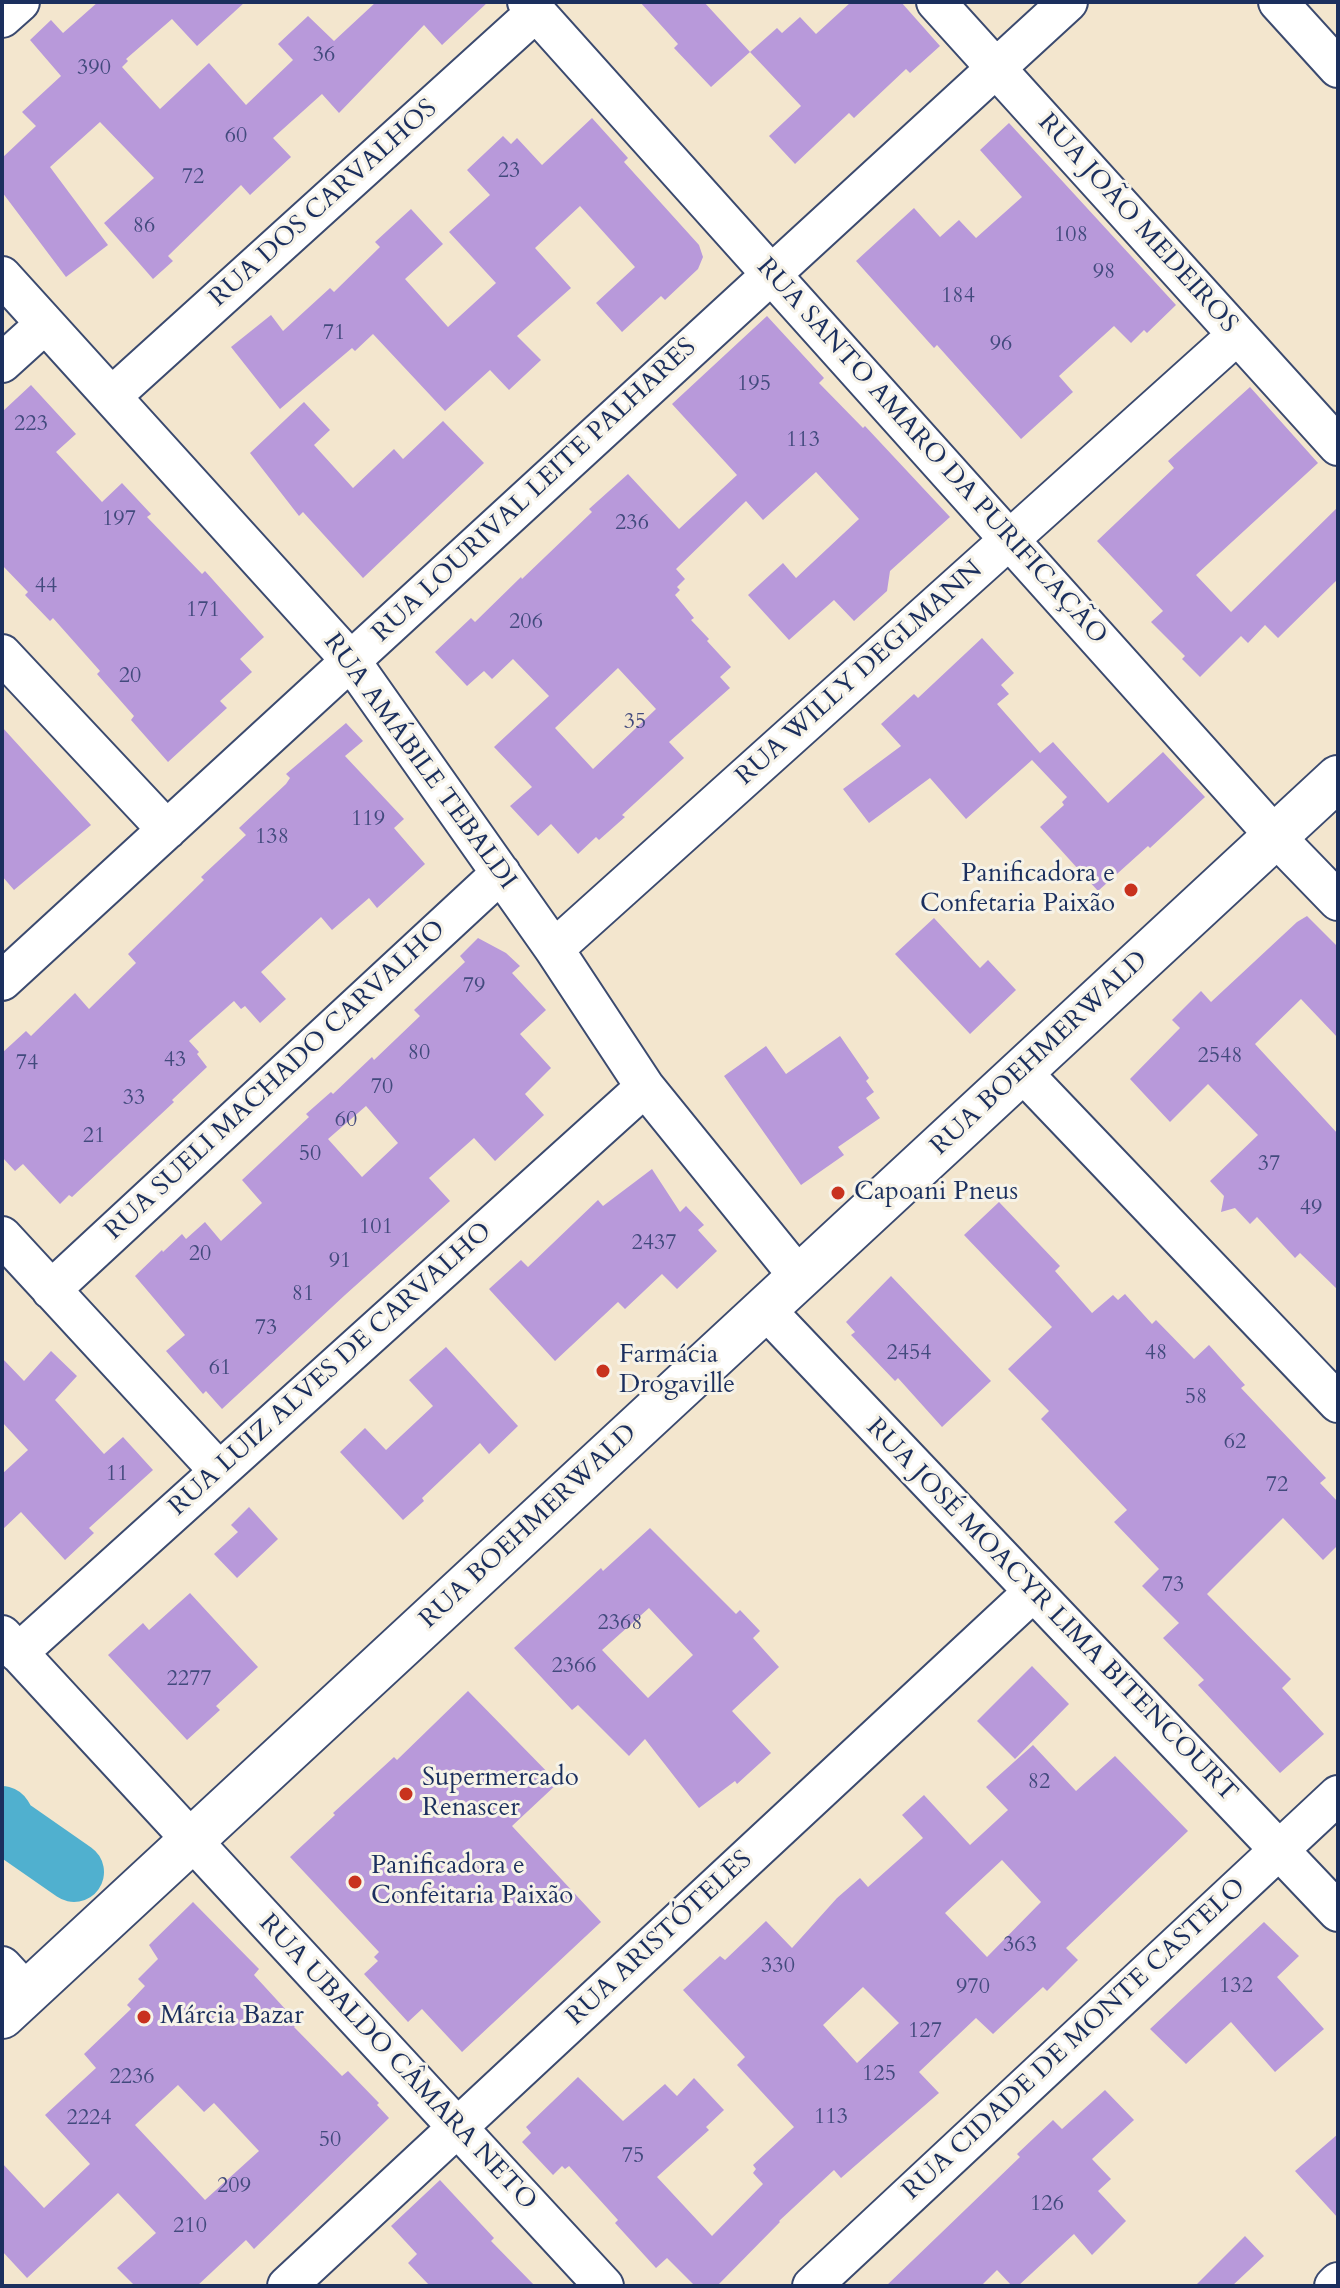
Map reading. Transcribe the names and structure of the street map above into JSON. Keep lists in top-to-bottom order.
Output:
{
  "streets": {
    "main road": ["RUA BOEHMERWALD"],
    "street": [
      "RUA DOS CARVALHOS",
      "RUA JOÃO MEDEIROS",
      "RUA SANTO AMARO DA PURIFICAÇÃO",
      "RUA LOURIVAL LEITE PALHARES",
      "RUA WILLY DEGLMANN",
      "RUA AMÁBILE TEBALDI",
      "RUA SUELI MACHADO CARVALHO",
      "RUA LUIZ ALVES DE CARVALHO",
      "RUA JOSÉ MOACYR LIMA BITENCOURT",
      "RUA ARISTÓTELES",
      "RUA CIDADE DE MONTE CASTELO",
      "RUA UBALDO CÂMARA NETO"
    ]
  },
  "crossings": [
    ["RUA DOS CARVALHOS", "RUA SANTO AMARO DA PURIFICAÇÃO"],
    ["RUA DOS CARVALHOS", "RUA AMÁBILE TEBALDI"],
    ["RUA JOÃO MEDEIROS", "RUA LOURIVAL LEITE PALHARES"],
    ["RUA JOÃO MEDEIROS", "RUA WILLY DEGLMANN"],
    ["RUA SANTO AMARO DA PURIFICAÇÃO", "RUA LOURIVAL LEITE PALHARES"],
    ["RUA SANTO AMARO DA PURIFICAÇÃO", "RUA WILLY DEGLMANN"],
    ["RUA SANTO AMARO DA PURIFICAÇÃO", "RUA BOEHMERWALD"],
    ["RUA LOURIVAL LEITE PALHARES", "RUA AMÁBILE TEBALDI"],
    ["RUA WILLY DEGLMANN", "RUA AMÁBILE TEBALDI"],
    ["RUA AMÁBILE TEBALDI", "RUA BOEHMERWALD"],
    ["RUA AMÁBILE TEBALDI", "RUA SUELI MACHADO CARVALHO"],
    ["RUA AMÁBILE TEBALDI", "RUA LUIZ ALVES DE CARVALHO"],
    ["RUA BOEHMERWALD", "RUA JOSÉ MOACYR LIMA BITENCOURT"],
    ["RUA BOEHMERWALD", "RUA UBALDO CÂMARA NETO"],
    ["RUA LUIZ ALVES DE CARVALHO", "RUA UBALDO CÂMARA NETO"],
    ["RUA JOSÉ MOACYR LIMA BITENCOURT", "RUA ARISTÓTELES"],
    ["RUA JOSÉ MOACYR LIMA BITENCOURT", "RUA CIDADE DE MONTE CASTELO"],
    ["RUA ARISTÓTELES", "RUA UBALDO CÂMARA NETO"]
  ],
  "places": [
    "Panificadora e Confetaria Paixão",
    "Capoani Pneus",
    "Farmácia Drogaville",
    "Supermercado Renascer",
    "Panificadora e Confeitaria Paixão",
    "Márcia Bazar"
  ],
  "house_numbers": [
    "36",
    "390",
    "60",
    "23",
    "72",
    "86",
    "108",
    "98",
    "184",
    "71",
    "96",
    "195",
    "223",
    "113",
    "197",
    "236",
    "44",
    "171",
    "206",
    "20",
    "35",
    "119",
    "138",
    "79",
    "80",
    "2548",
    "43",
    "74",
    "70",
    "33",
    "60",
    "21",
    "50",
    "37",
    "49",
    "101",
    "2437",
    "20",
    "91",
    "81",
    "73",
    "2454",
    "48",
    "61",
    "58",
    "62",
    "11",
    "72",
    "73",
    "2368",
    "2366",
    "2277",
    "82",
    "363",
    "330",
    "132",
    "970",
    "127",
    "125",
    "2236",
    "113",
    "2224",
    "50",
    "75",
    "209",
    "126",
    "210"
  ]
}
